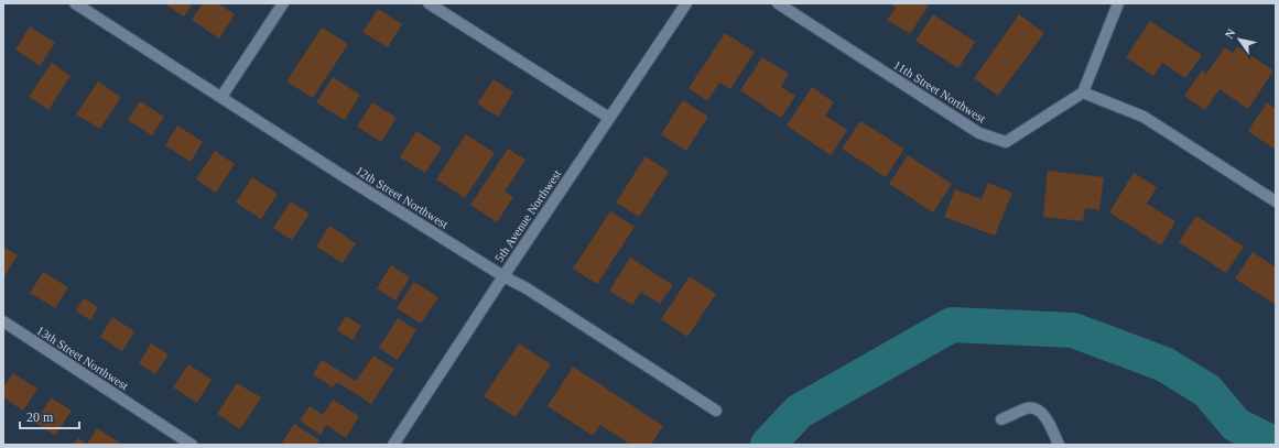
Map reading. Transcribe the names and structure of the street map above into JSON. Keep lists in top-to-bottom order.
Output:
{
  "streets": {
    "street": [
      "11th Street Northwest",
      "12th Street Northwest",
      "5th Avenue Northwest",
      "13th Street Northwest"
    ]
  },
  "crossings": [
    ["12th Street Northwest", "5th Avenue Northwest"]
  ],
  "scale_bar": "20 m",
  "north": "top left"
}
